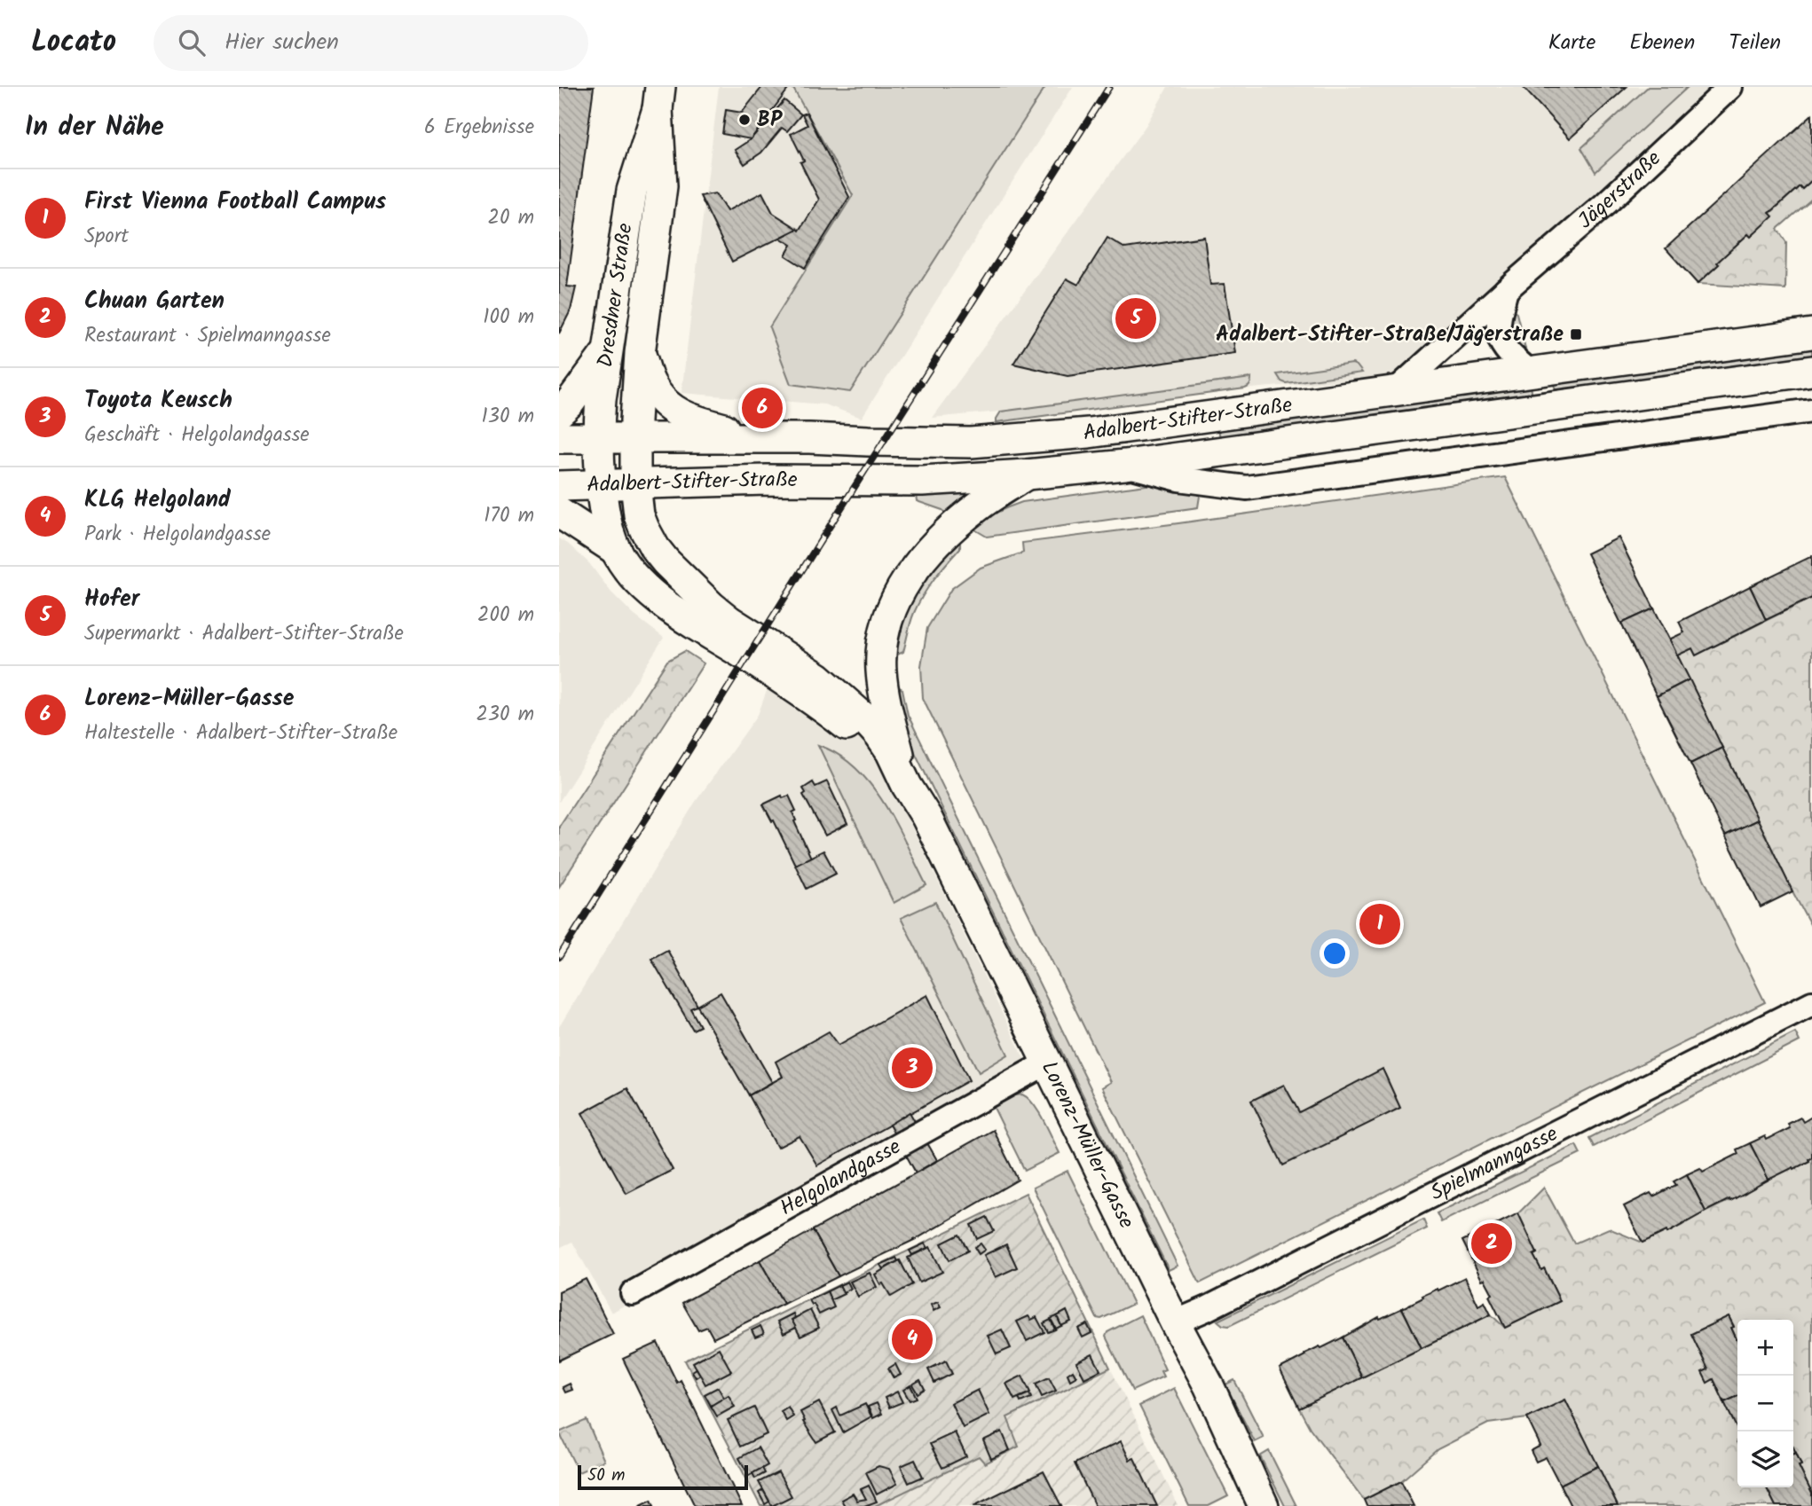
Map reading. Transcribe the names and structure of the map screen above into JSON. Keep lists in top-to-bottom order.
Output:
{
  "streets": {
    "main road": ["Dresdner Straße", "Adalbert-Stifter-Straße", "Lorenz-Müller-Gasse"],
    "street": ["Jägerstraße", "Spielmanngasse", "Helgolandgasse"]
  },
  "crossings": [
    ["Jägerstraße", "Adalbert-Stifter-Straße"],
    ["Dresdner Straße", "Adalbert-Stifter-Straße"],
    ["Dresdner Straße", "Lorenz-Müller-Gasse"],
    ["Adalbert-Stifter-Straße", "Lorenz-Müller-Gasse"],
    ["Lorenz-Müller-Gasse", "Spielmanngasse"],
    ["Lorenz-Müller-Gasse", "Helgolandgasse"]
  ],
  "places": {
    "other": ["BP"],
    "transit": ["Adalbert-Stifter-Straße/Jägerstraße"]
  },
  "scale_bar": "50 m",
  "page": {
    "header": "Locato",
    "search": "Hier suchen",
    "nav": ["Karte", "Ebenen", "Teilen"],
    "heading": ["In der Nähe", "6 Ergebnisse"],
    "list": [
      {
        "mark": "1",
        "name": "First Vienna Football Campus",
        "note": "Sport",
        "value": "20 m"
      },
      {
        "mark": "2",
        "name": "Chuan Garten",
        "note": "Restaurant · Spielmanngasse",
        "value": "100 m"
      },
      {
        "mark": "3",
        "name": "Toyota Keusch",
        "note": "Geschäft · Helgolandgasse",
        "value": "130 m"
      },
      {
        "mark": "4",
        "name": "KLG Helgoland",
        "note": "Park · Helgolandgasse",
        "value": "170 m"
      },
      {
        "mark": "5",
        "name": "Hofer",
        "note": "Supermarkt · Adalbert-Stifter-Straße",
        "value": "200 m"
      },
      {
        "mark": "6",
        "name": "Lorenz-Müller-Gasse",
        "note": "Haltestelle · Adalbert-Stifter-Straße",
        "value": "230 m"
      }
    ],
    "pins": [
      "5",
      "6",
      "1",
      "3",
      "2",
      "4"
    ],
    "map_buttons": ["+", "−"],
    "scale": "50 m"
  }
}
